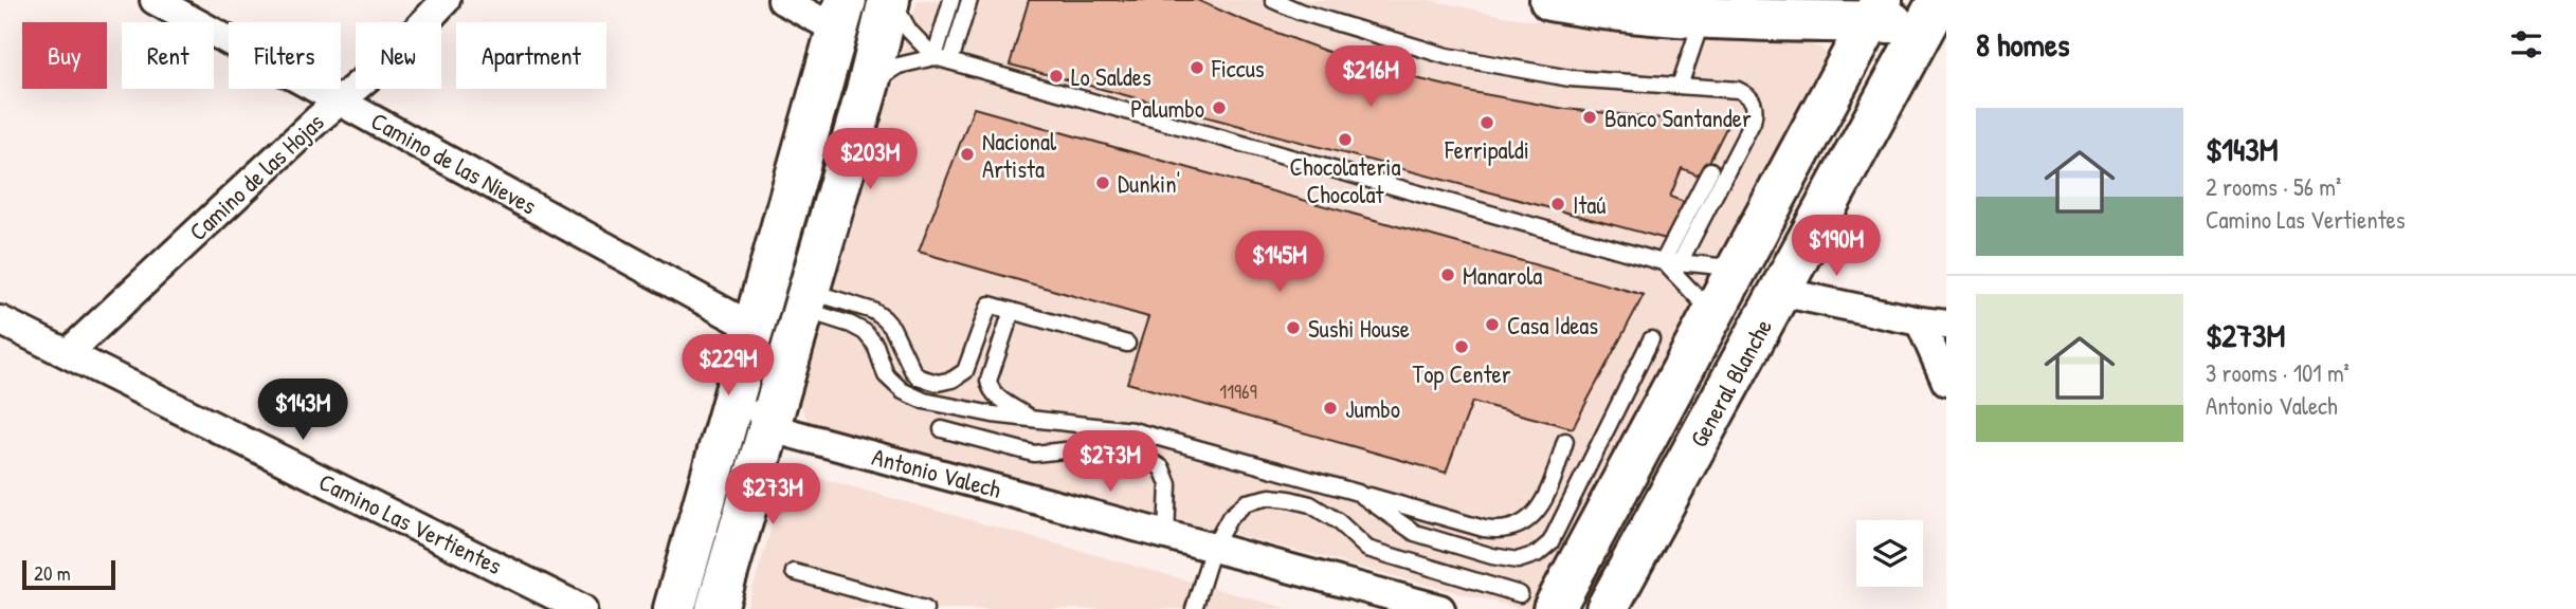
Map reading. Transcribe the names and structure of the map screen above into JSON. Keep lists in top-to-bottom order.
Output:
{
  "streets": {
    "main road": ["General Blanche"],
    "street": [
      "Camino de las Nieves",
      "Camino de las Hojas",
      "Antonio Valech",
      "Camino Las Vertientes"
    ]
  },
  "crossings": [
    ["Camino de las Nieves", "Camino de las Hojas"],
    ["Camino de las Hojas", "Camino Las Vertientes"]
  ],
  "places": [
    "Ficcus",
    "Lo Saldes",
    "Palumbo",
    "Banco Santander",
    "Ferripaldi",
    "Chocolateria Chocolat",
    "Nacional Artista",
    "Dunkin'",
    "Itaú",
    "Manarola",
    "Casa Ideas",
    "Sushi House",
    "Top Center",
    "Jumbo"
  ],
  "house_numbers": ["11969"],
  "scale_bar": "20 m",
  "page": {
    "heading": "8 homes",
    "chip": [
      "Buy",
      "Rent",
      "Filters",
      "New",
      "Apartment"
    ],
    "price": [
      "$216M",
      "$203M",
      "$190M",
      "$145M",
      "$229M",
      "$143M",
      "$273M",
      "$273M"
    ],
    "list": [
      {
        "name": "$143M",
        "note": "2 rooms · 56 m² · Camino Las Vertientes"
      },
      {
        "name": "$273M",
        "note": "3 rooms · 101 m² · Antonio Valech"
      }
    ],
    "scale": "20 m"
  }
}
